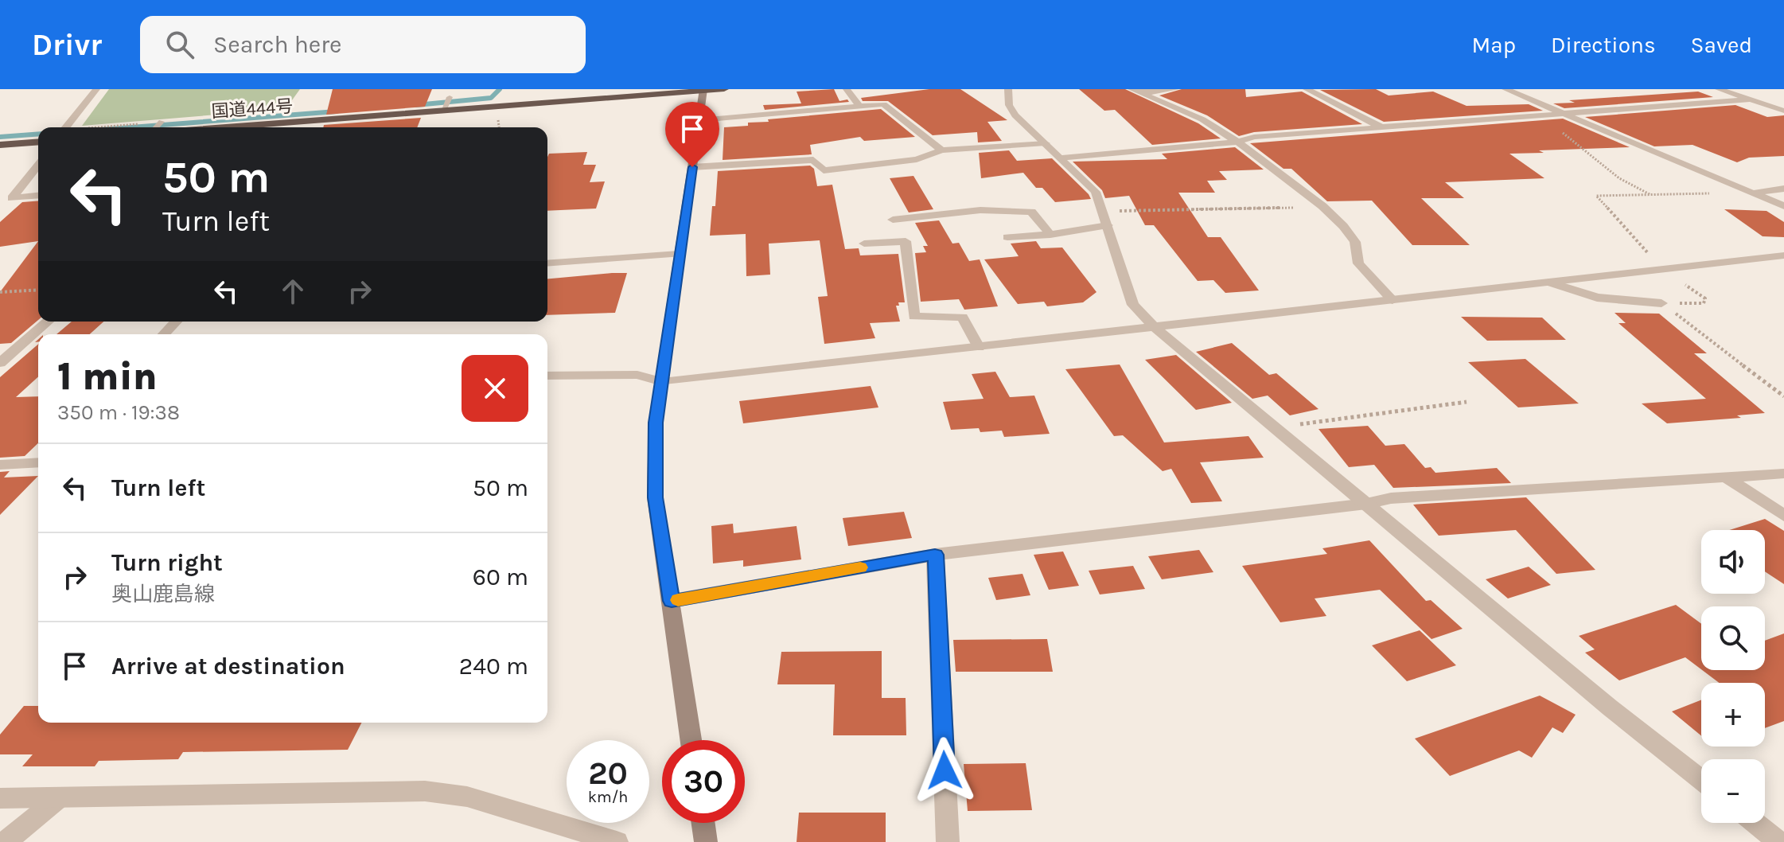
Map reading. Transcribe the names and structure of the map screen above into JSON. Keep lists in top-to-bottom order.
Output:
{
  "streets": {
    "highway": ["国道444号"]
  },
  "page": {
    "header": "Drivr",
    "search": "Search here",
    "nav": ["Map", "Directions", "Saved"],
    "turn": ["50 m", "Turn left"],
    "heading": ["1 min", "350 m · 19:38"],
    "list": [
      {
        "name": "Turn left",
        "value": "50 m"
      },
      {
        "name": "Turn right",
        "note": "奥山鹿島線",
        "value": "60 m"
      },
      {
        "name": "Arrive at destination",
        "value": "240 m"
      }
    ],
    "map_buttons": ["+", "−"],
    "speed": "20 km/h",
    "limit": "30"
  }
}
